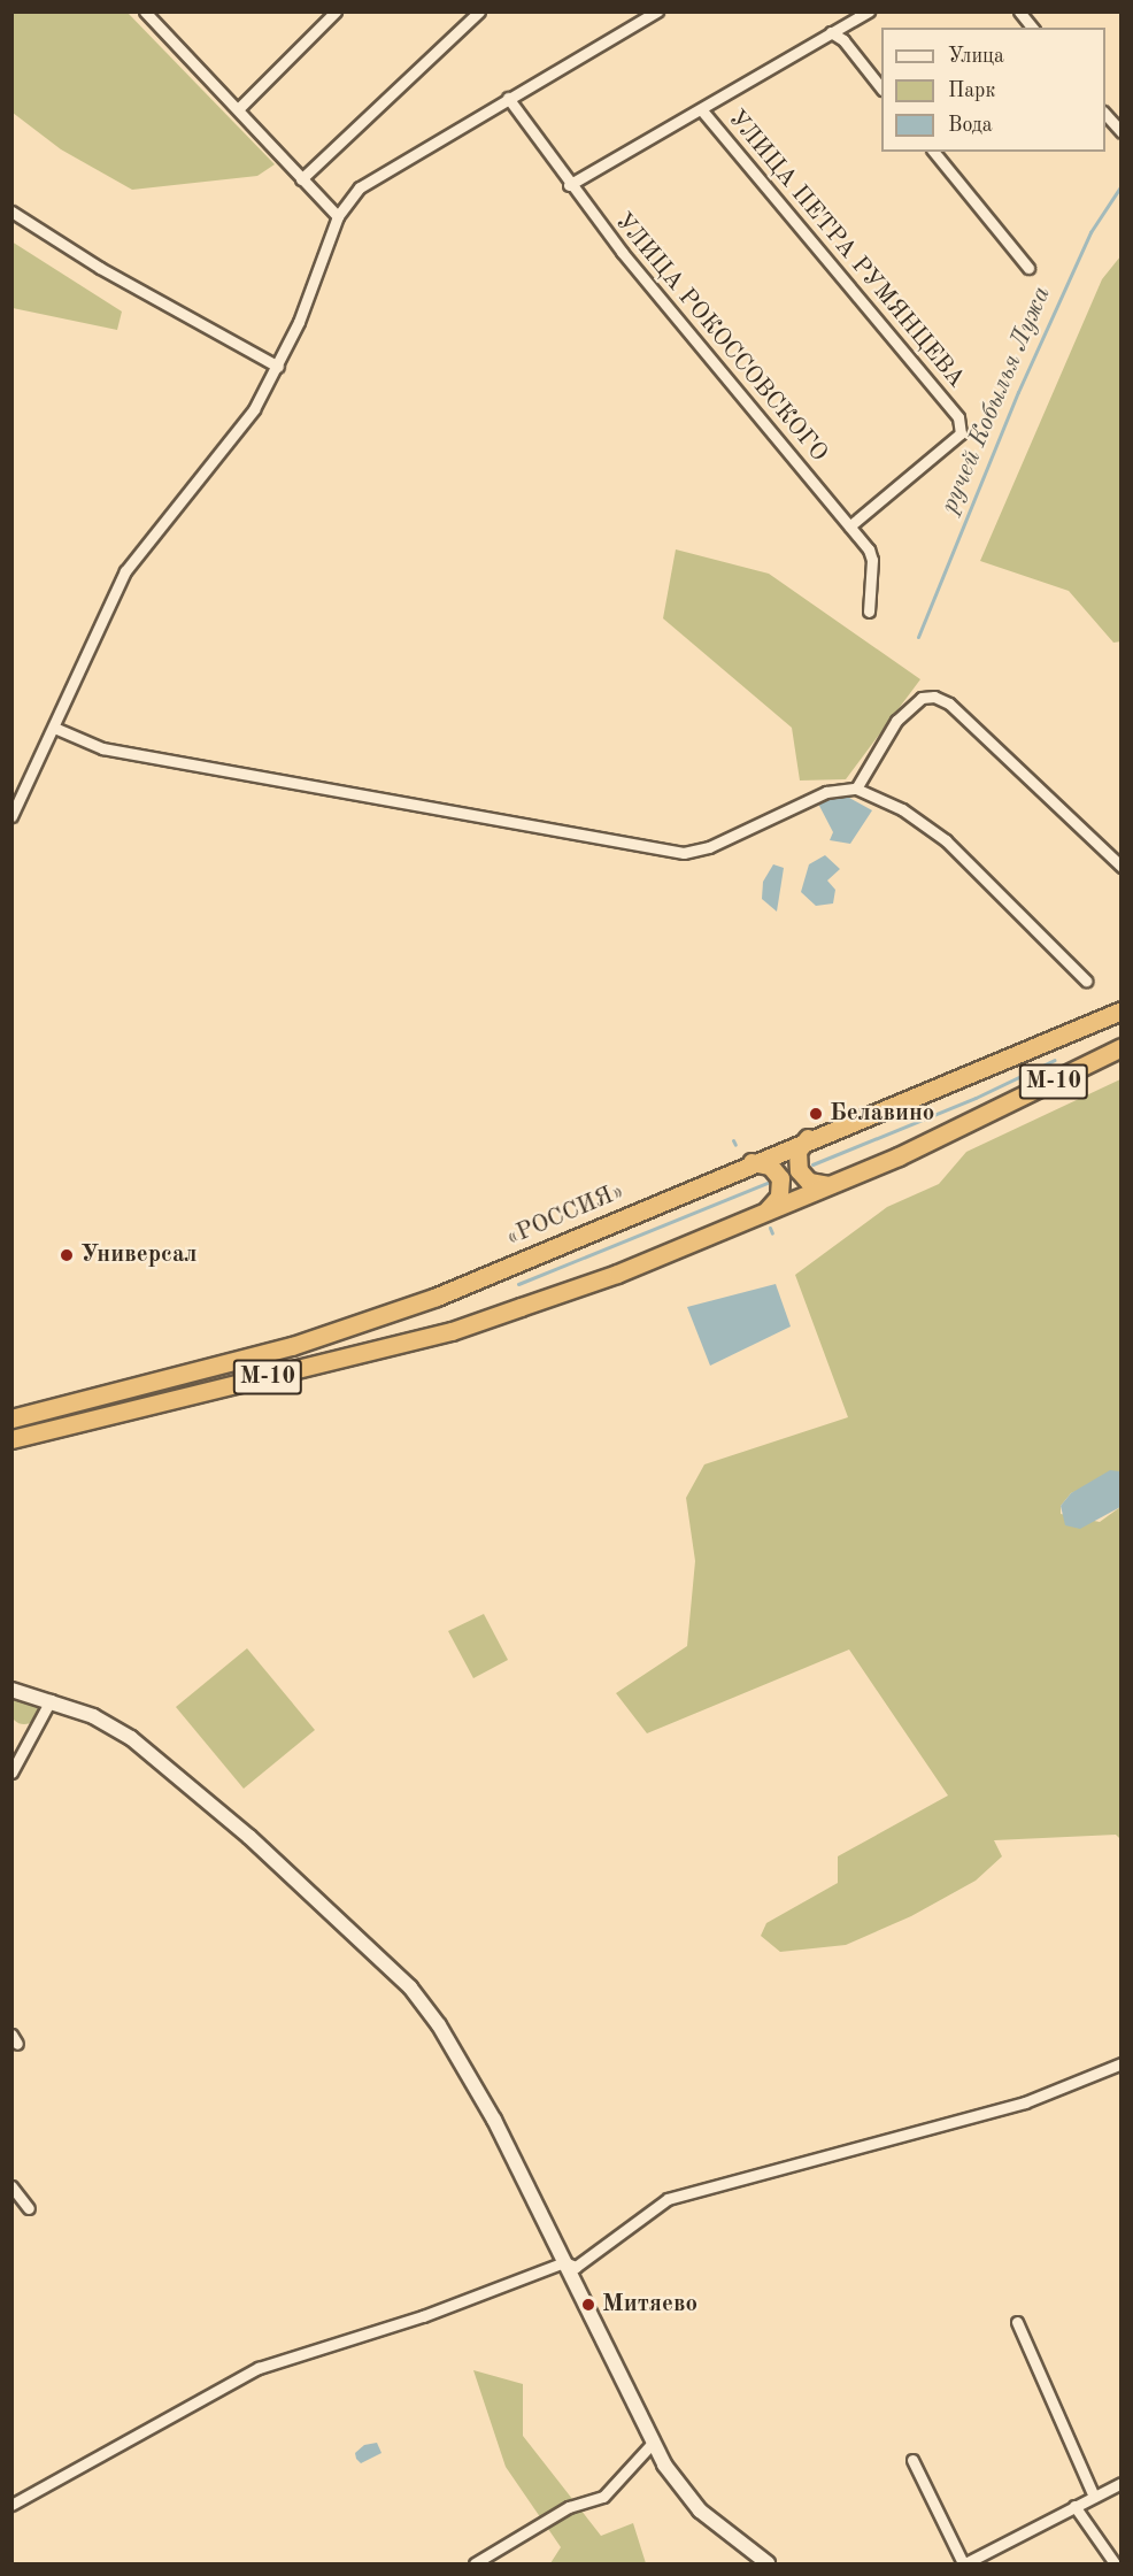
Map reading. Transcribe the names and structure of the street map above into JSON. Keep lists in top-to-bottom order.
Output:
{
  "streets": {
    "highway": ["М-10", "«РОССИЯ»"],
    "street": ["УЛИЦА ПЕТРА РУМЯНЦЕВА", "УЛИЦА РОКОССОВСКОГО"]
  },
  "crossings": [
    ["УЛИЦА ПЕТРА РУМЯНЦЕВА", "УЛИЦА РОКОССОВСКОГО"]
  ],
  "water": ["ручей Кобылья Лужа"],
  "places": ["Белавино", "Универсал", "Митяево"],
  "legend": ["Улица", "Парк", "Вода"]
}
